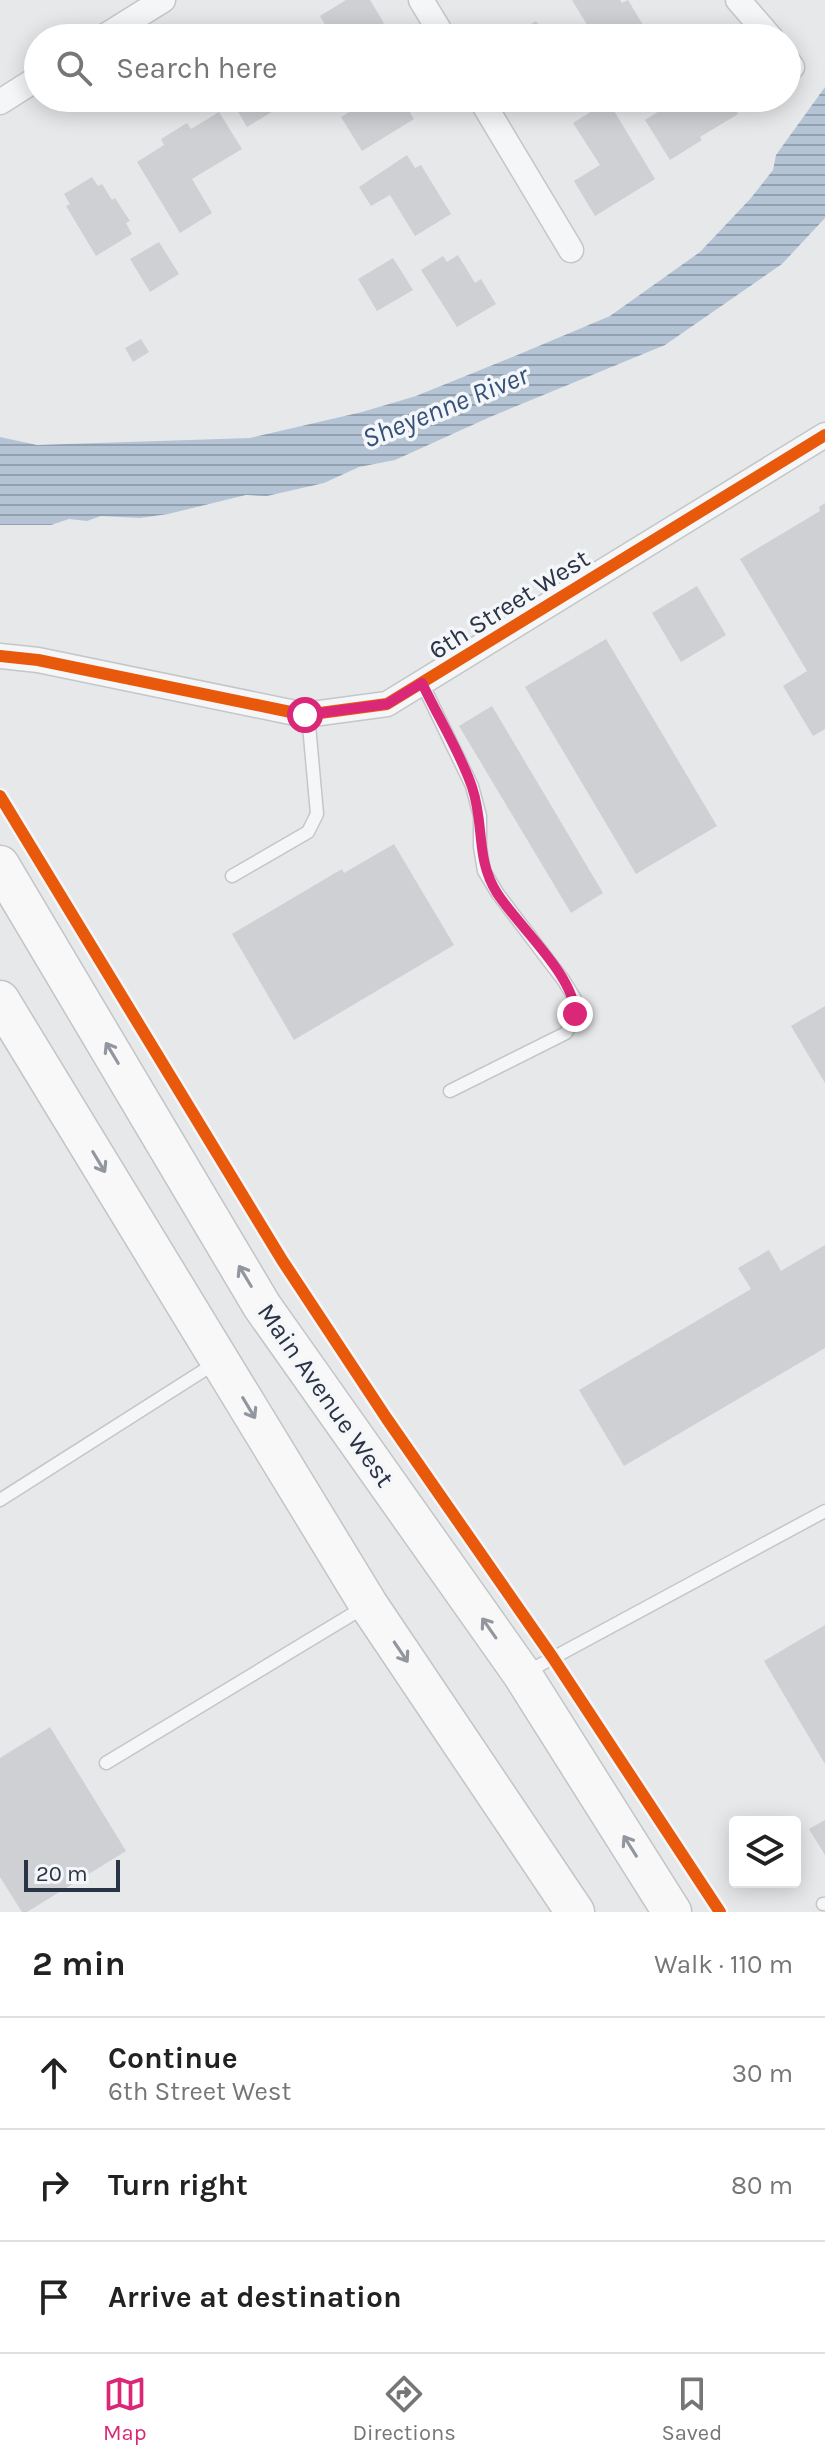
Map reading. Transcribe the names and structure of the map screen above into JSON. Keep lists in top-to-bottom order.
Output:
{
  "streets": {
    "main road": ["Main Avenue West"],
    "street": ["6th Street West"]
  },
  "water": ["Sheyenne River"],
  "scale_bar": "20 m",
  "page": {
    "search": "Search here",
    "scale": "20 m",
    "heading": ["2 min", "Walk · 110 m"],
    "list": [
      ["Continue", "6th Street West", "30 m"],
      ["Turn right", "80 m"],
      "Arrive at destination"
    ],
    "nav": ["Map", "Directions", "Saved"]
  }
}
